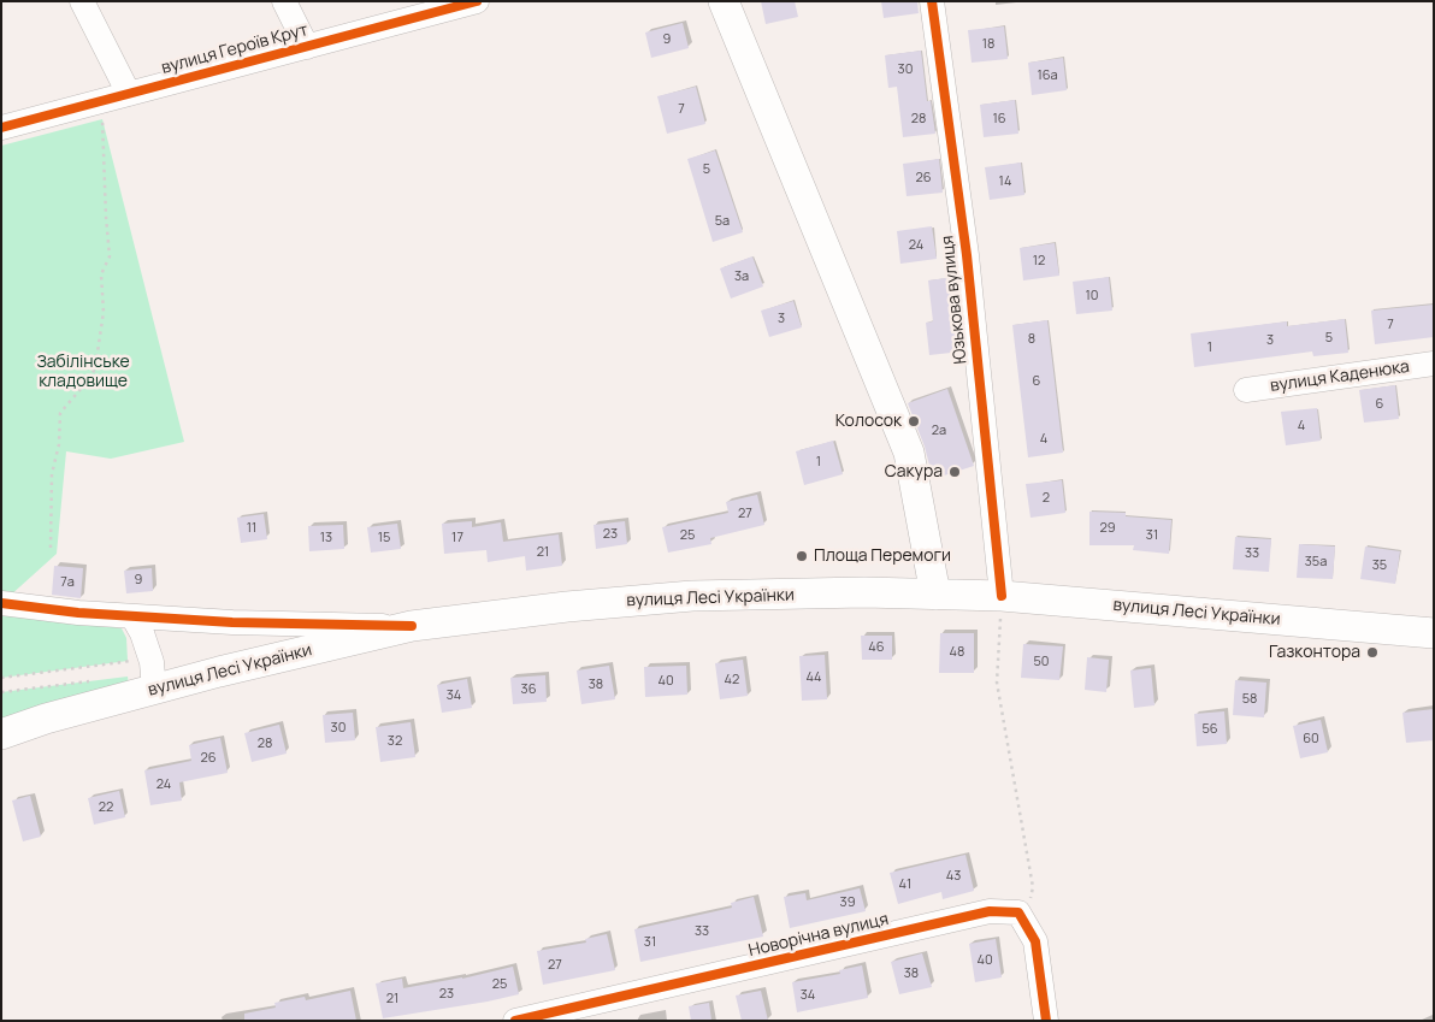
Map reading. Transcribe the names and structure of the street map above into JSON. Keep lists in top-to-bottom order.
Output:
{
  "streets": {
    "main road": ["вулиця Лесі Українки"],
    "street": [
      "вулиця Героїв Крут",
      "Юзькова вулиця",
      "вулиця Каденюка",
      "Новорічна вулиця"
    ]
  },
  "crossings": [
    ["Юзькова вулиця", "вулиця Лесі Українки"]
  ],
  "parks": ["Забілінське кладовище"],
  "places": [
    "Колосок",
    "Сакура",
    "Площа Перемоги",
    "Газконтора"
  ],
  "house_numbers": [
    "9",
    "18",
    "30",
    "16а",
    "7",
    "28",
    "16",
    "5",
    "26",
    "14",
    "5а",
    "24",
    "12",
    "3а",
    "10",
    "3",
    "7",
    "5",
    "8",
    "3",
    "1",
    "6",
    "6",
    "4",
    "2а",
    "4",
    "1",
    "2",
    "27",
    "11",
    "29",
    "23",
    "25",
    "31",
    "13",
    "15",
    "17",
    "21",
    "33",
    "35а",
    "35",
    "9",
    "7а",
    "46",
    "48",
    "50",
    "44",
    "42",
    "40",
    "38",
    "36",
    "34",
    "58",
    "30",
    "56",
    "60",
    "32",
    "28",
    "26",
    "24",
    "22",
    "43",
    "41",
    "39",
    "33",
    "31",
    "40",
    "27",
    "38",
    "25",
    "23",
    "34",
    "21"
  ]
}
